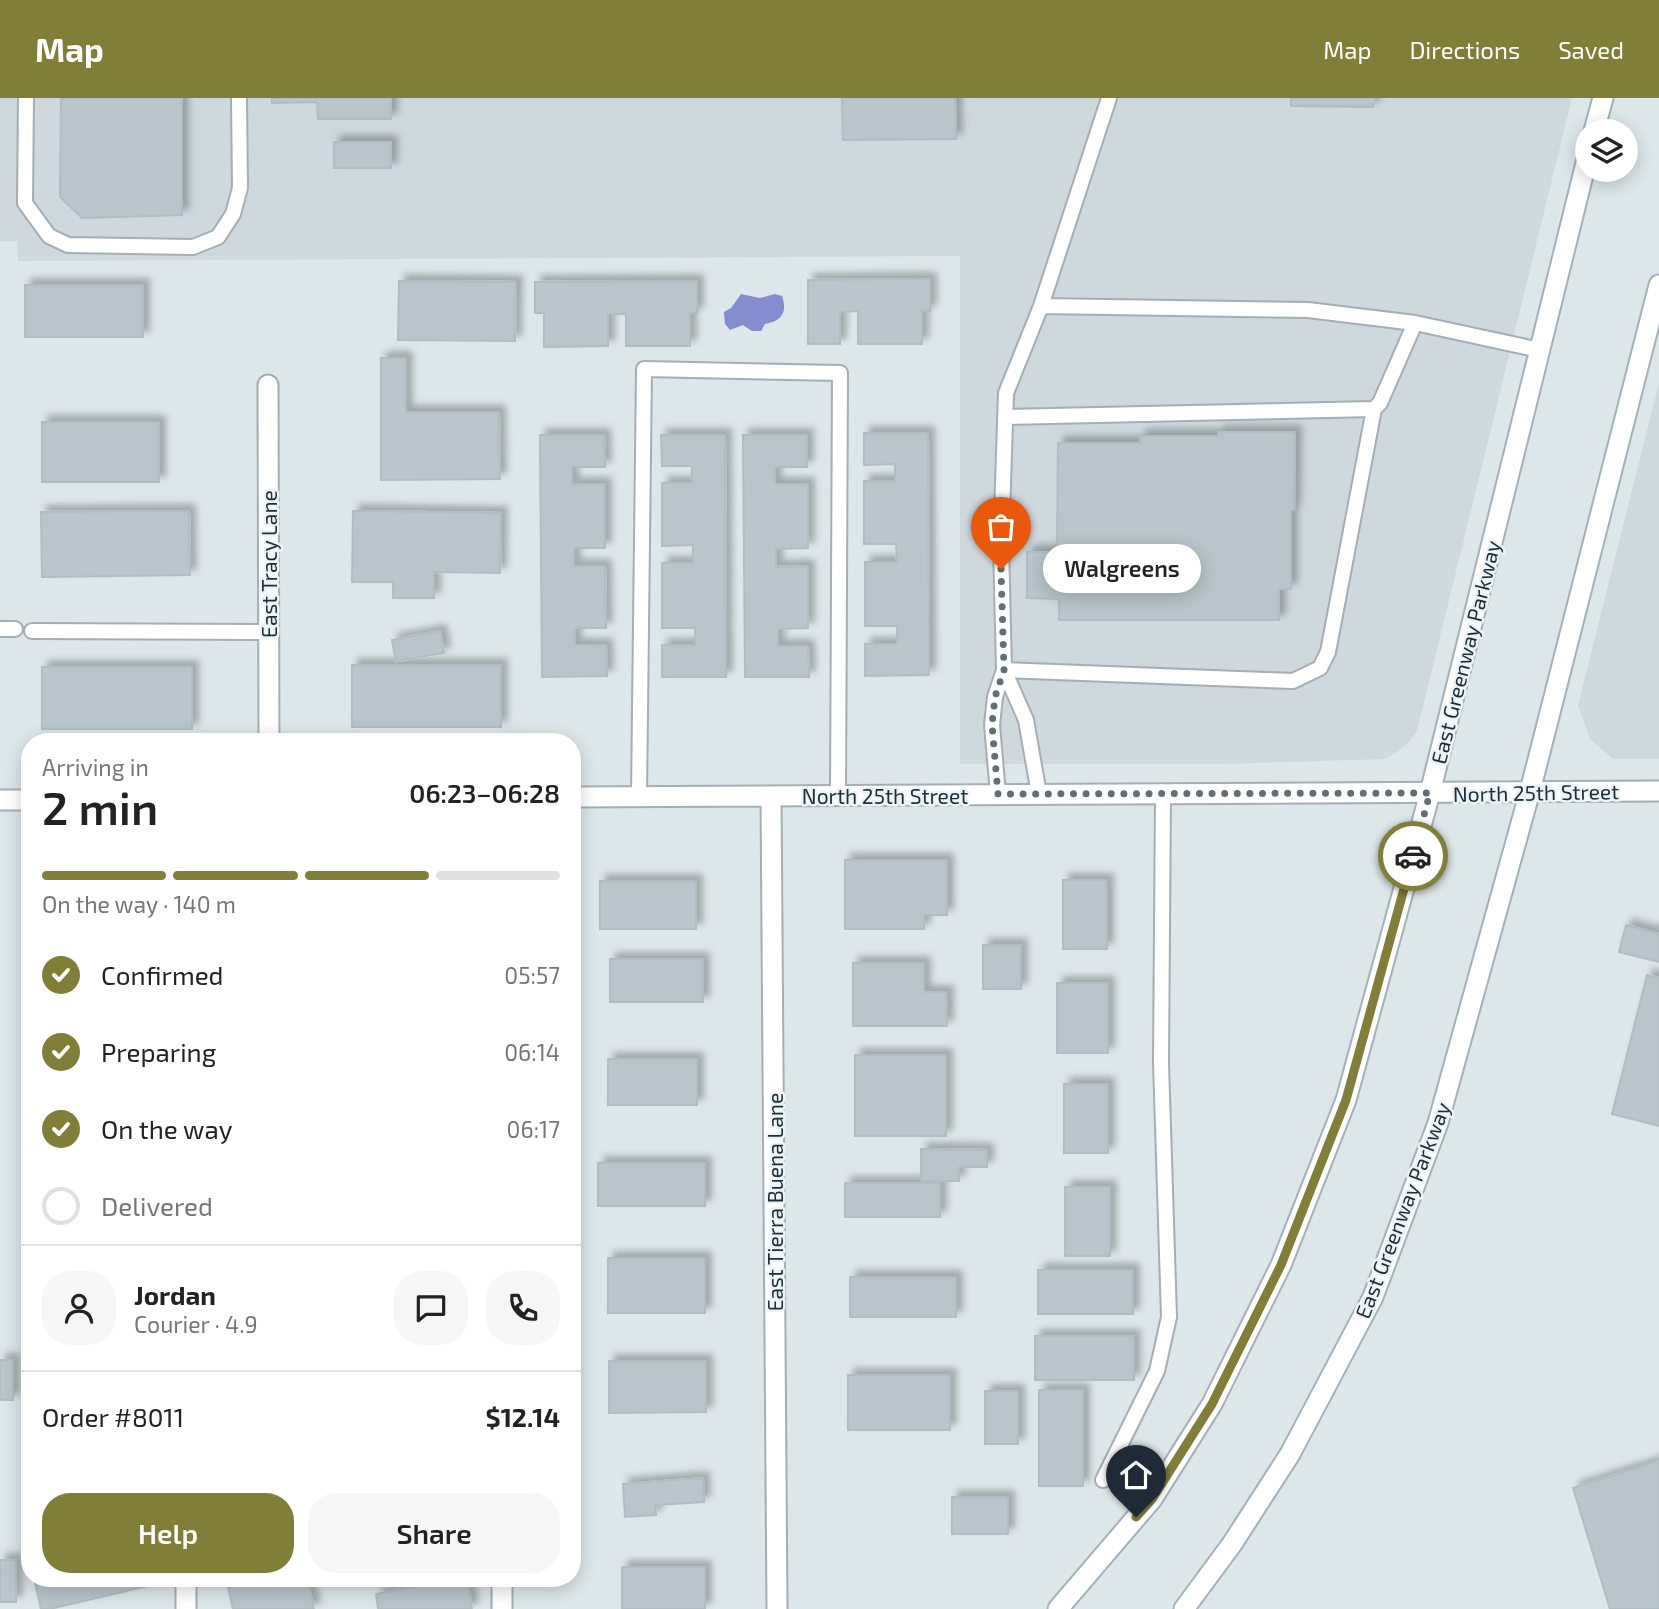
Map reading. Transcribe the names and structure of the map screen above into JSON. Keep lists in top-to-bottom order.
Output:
{
  "streets": {
    "main road": [
      "East Tracy Lane",
      "East Greenway Parkway",
      "North 25th Street",
      "East Tierra Buena Lane"
    ]
  },
  "crossings": [
    ["East Greenway Parkway", "North 25th Street"],
    ["North 25th Street", "East Tierra Buena Lane"]
  ],
  "places": ["Walgreens"],
  "page": {
    "header": "Map",
    "nav": ["Map", "Directions", "Saved"],
    "bubble": "Walgreens",
    "heading": ["2 min", "Arriving in", "06:23–06:28"],
    "panel": [
      "Jordan",
      "Courier · 4.9",
      "Order #8011",
      "$12.14"
    ],
    "bar": "On the way · 140 m",
    "list": [
      ["Confirmed", "05:57"],
      ["Preparing", "06:14"],
      ["On the way", "06:17"],
      "Delivered"
    ],
    "buttons": ["Help", "Share"]
  }
}
